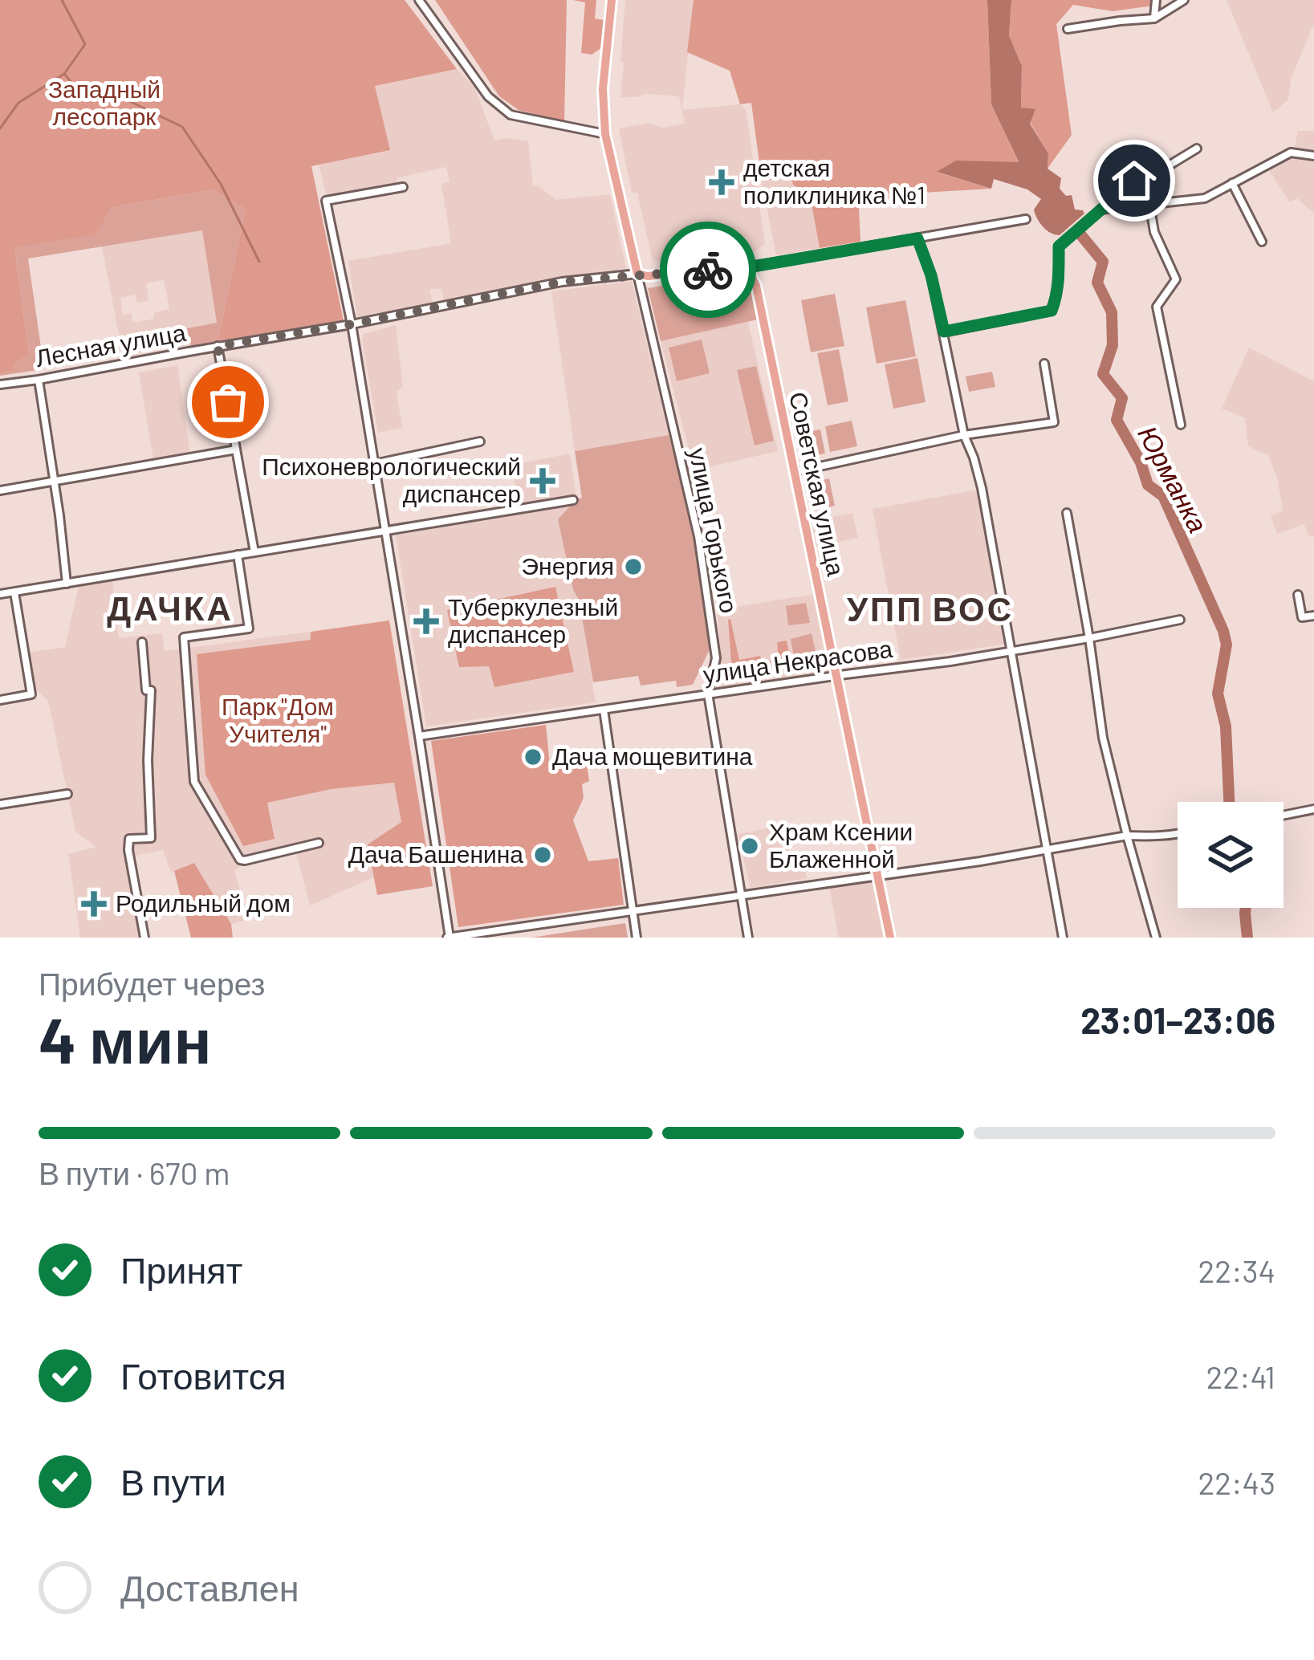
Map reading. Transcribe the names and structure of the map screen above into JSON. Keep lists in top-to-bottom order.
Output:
{
  "streets": {
    "main road": ["Лесная улица", "Советская улица", "улица Горького"],
    "street": ["улица Некрасова"]
  },
  "crossings": [
    ["Лесная улица", "Советская улица"],
    ["Лесная улица", "улица Горького"],
    ["Советская улица", "улица Некрасова"],
    ["улица Горького", "улица Некрасова"]
  ],
  "districts": ["ДАЧКА", "УПП ВОС"],
  "water": ["Юрманка"],
  "parks": ["Западный лесопарк", "Парк \"Дом Учителя\""],
  "places": {
    "health": [
      "детская поликлиника №1",
      "Психоневрологический диспансер",
      "Туберкулезный диспансер",
      "Родильный дом"
    ],
    "other": [
      "Энергия",
      "Дача мощевитина",
      "Храм Ксении Блаженной",
      "Дача Башенина"
    ]
  },
  "page": {
    "heading": ["4 мин", "Прибудет через", "23:01–23:06"],
    "bar": "В пути · 670 m",
    "list": [
      ["Принят", "22:34"],
      ["Готовится", "22:41"],
      ["В пути", "22:43"],
      "Доставлен"
    ]
  }
}
